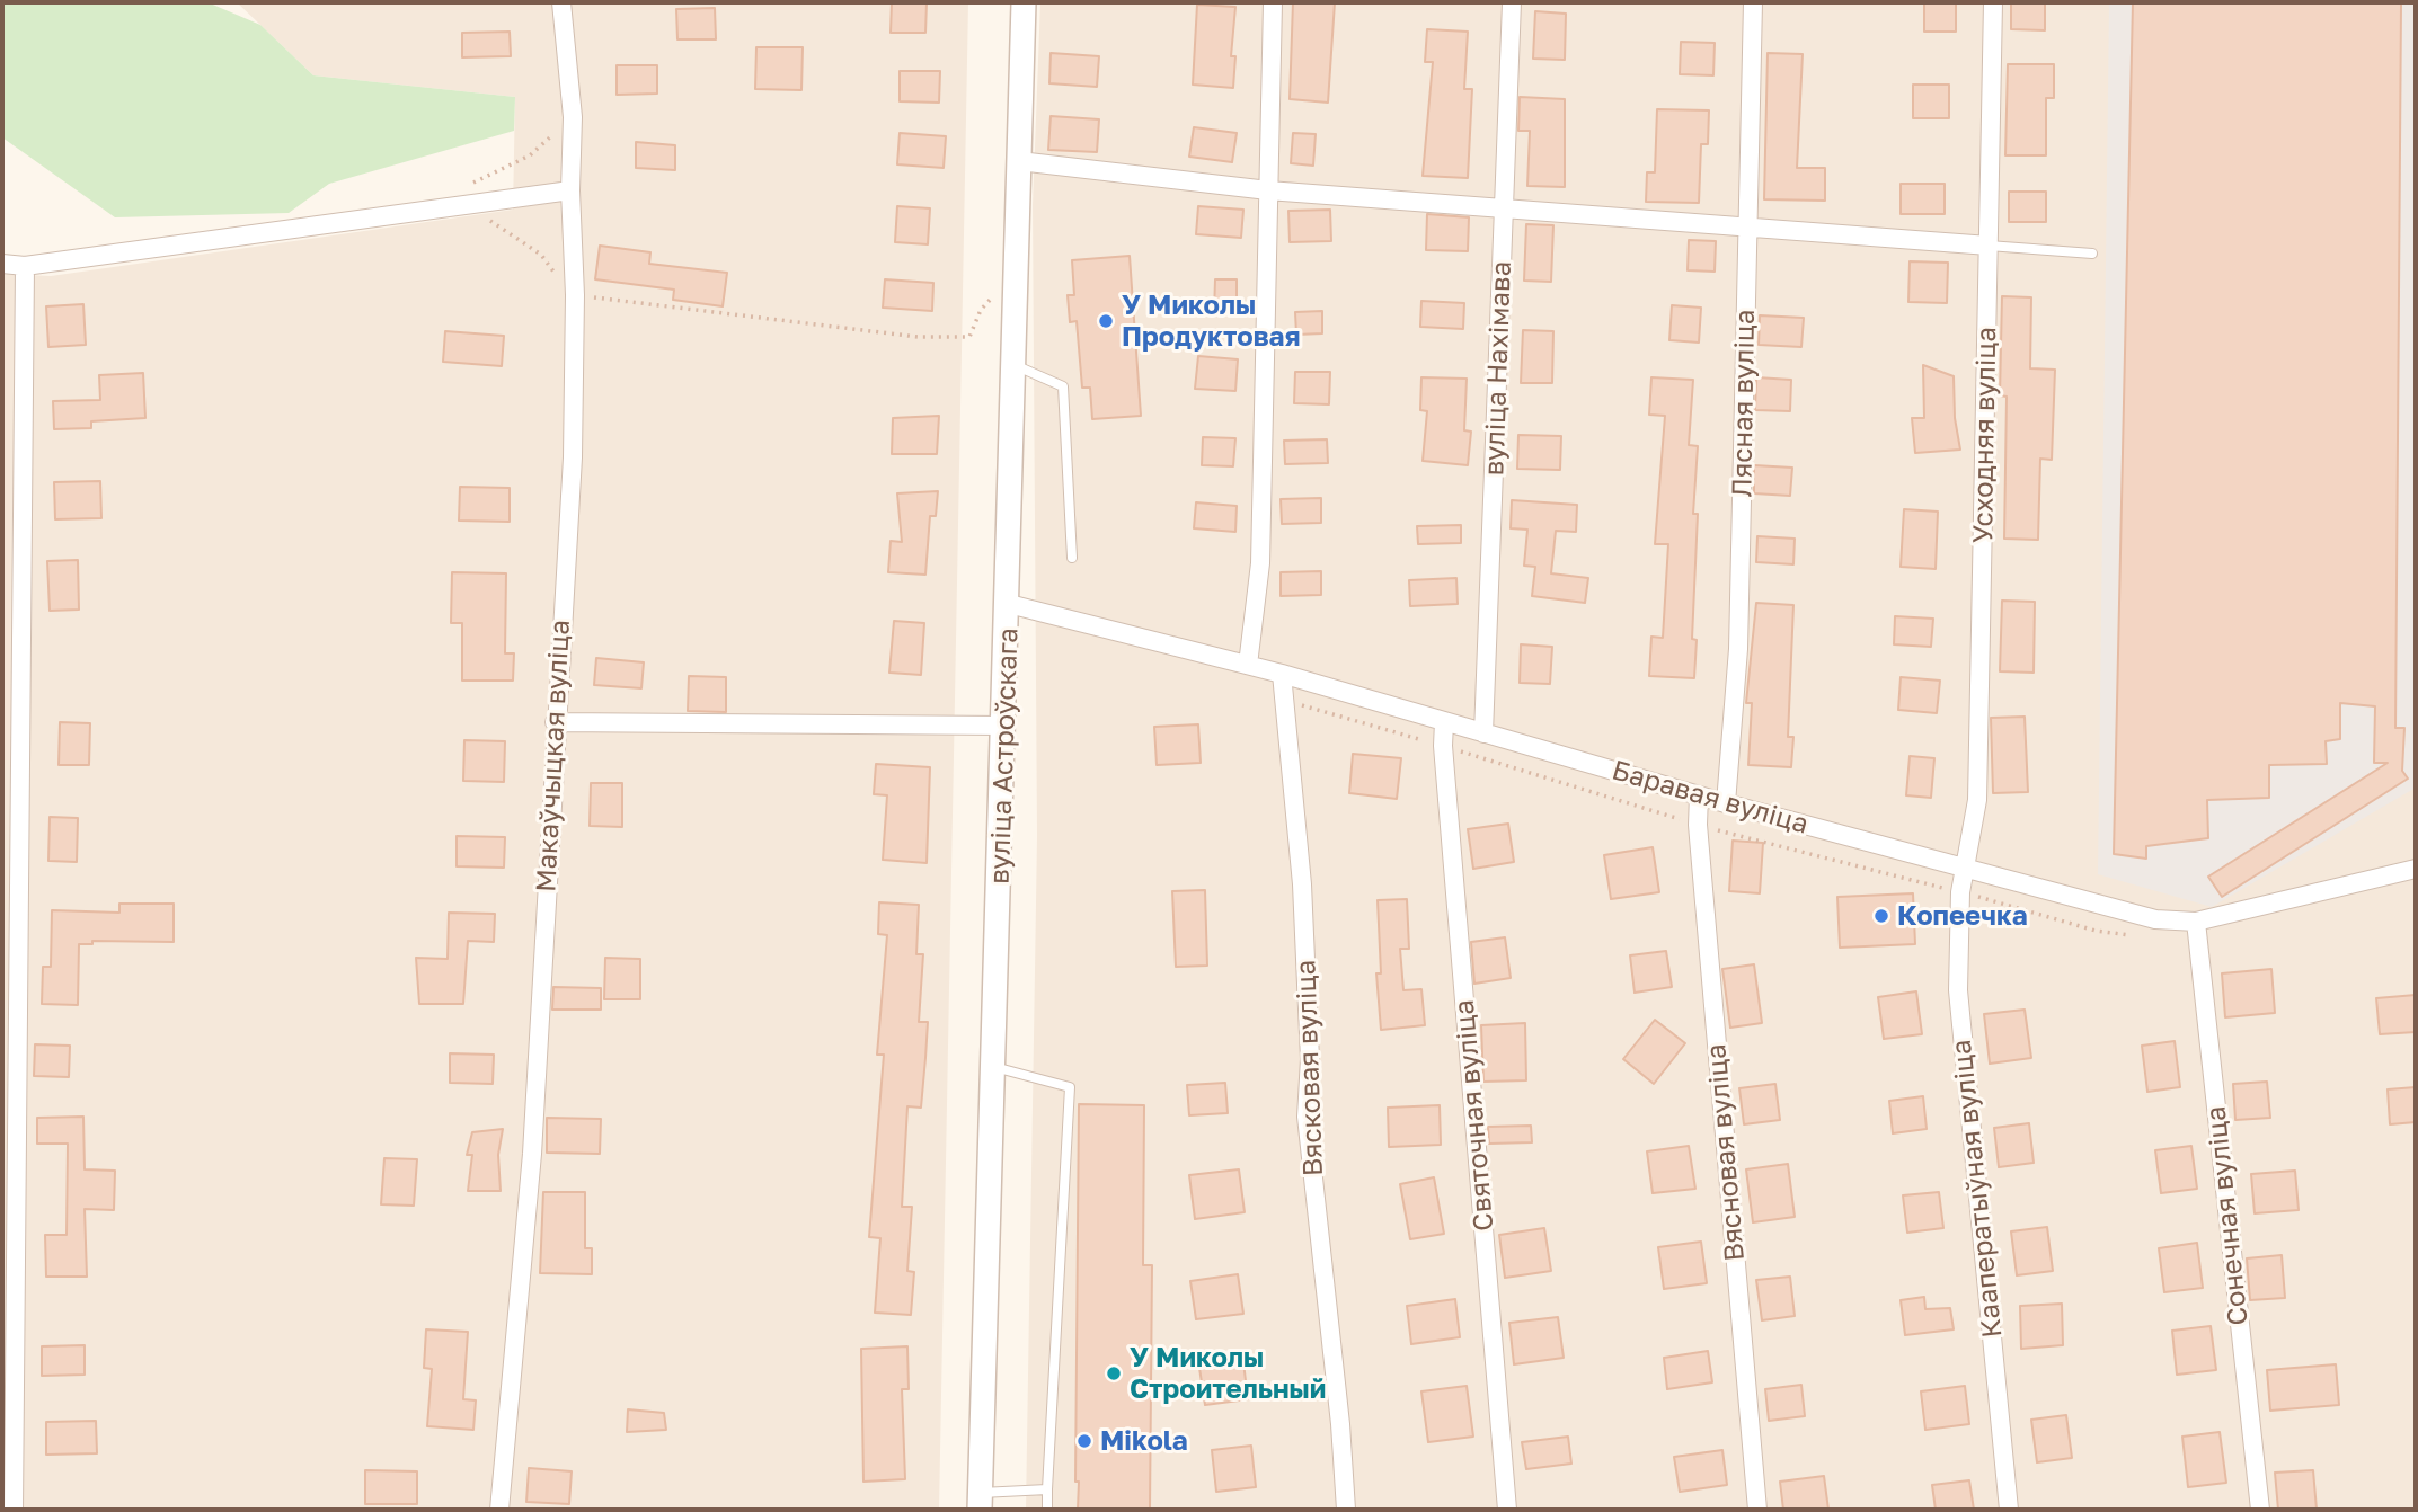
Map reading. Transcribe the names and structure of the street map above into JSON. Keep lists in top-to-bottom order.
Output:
{
  "streets": {
    "street": [
      "вуліца Нахімава",
      "Лясная вуліца",
      "Усходняя вуліца",
      "Макаўчыцкая вуліца",
      "вуліца Астроўскага",
      "Баравая вуліца",
      "Вясковая вуліца",
      "Святочная вуліца",
      "Вясновая вуліца",
      "Кааператыўная вуліца",
      "Сонечная вуліца"
    ]
  },
  "crossings": [
    ["вуліца Нахімава", "Баравая вуліца"],
    ["Лясная вуліца", "Баравая вуліца"],
    ["Усходняя вуліца", "Баравая вуліца"],
    ["Усходняя вуліца", "Кааператыўная вуліца"],
    ["вуліца Астроўскага", "Баравая вуліца"],
    ["Баравая вуліца", "Вясковая вуліца"],
    ["Баравая вуліца", "Святочная вуліца"],
    ["Баравая вуліца", "Вясновая вуліца"],
    ["Баравая вуліца", "Кааператыўная вуліца"],
    ["Баравая вуліца", "Сонечная вуліца"]
  ],
  "places": [
    "У Миколы Продуктовая",
    "Копеечка",
    "У Миколы Строительный",
    "Mikola"
  ]
}
